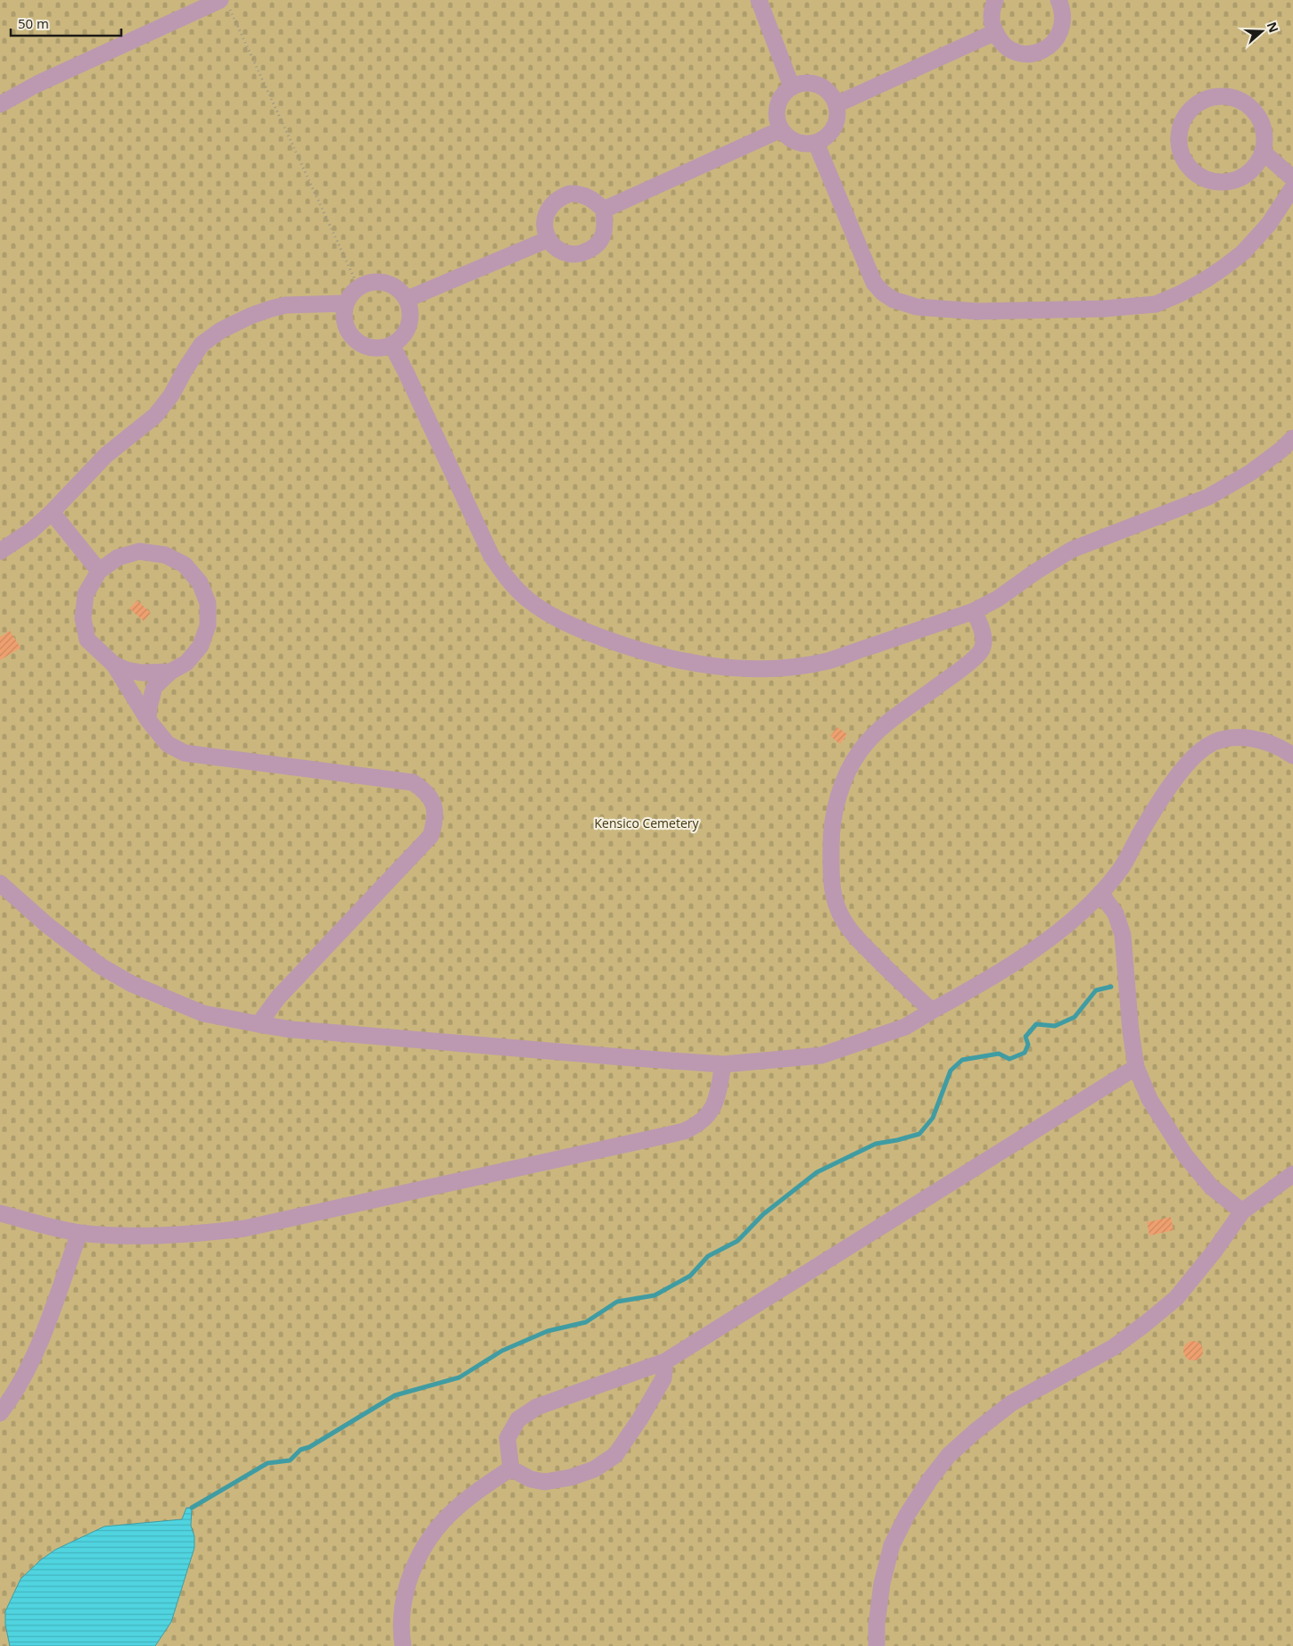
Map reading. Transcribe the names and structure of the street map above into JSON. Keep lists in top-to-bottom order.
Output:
{
  "parks": ["Kensico Cemetery"],
  "scale_bar": "50 m",
  "north": "right"
}
